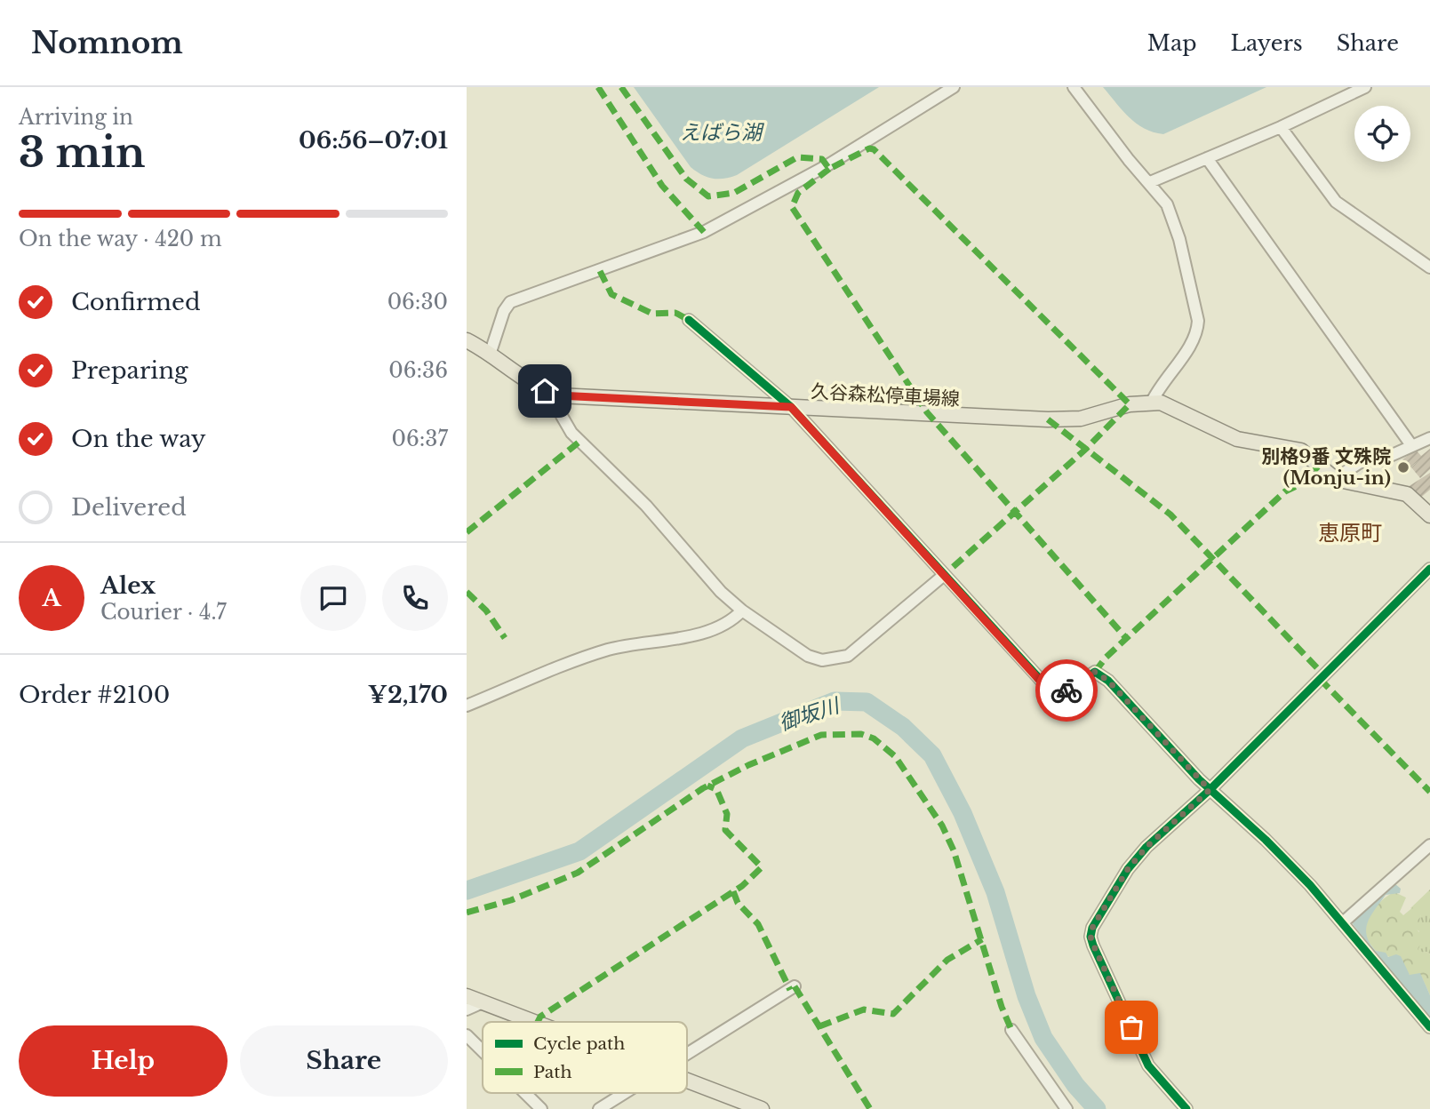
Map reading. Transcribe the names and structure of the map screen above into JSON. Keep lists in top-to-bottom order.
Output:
{
  "streets": {
    "main road": ["久谷森松停車場線"]
  },
  "districts": ["恵原町"],
  "water": ["えばら湖", "御坂川"],
  "places": ["別格9番 文殊院 (Monju-in)"],
  "legend": ["Cycle path", "Path"],
  "page": {
    "header": "Nomnom",
    "nav": ["Map", "Layers", "Share"],
    "heading": ["3 min", "Arriving in", "06:56–07:01"],
    "panel": [
      "Alex",
      "Courier · 4.7",
      "Order #2100",
      "¥2,170"
    ],
    "bar": "On the way · 420 m",
    "list": [
      ["Confirmed", "06:30"],
      ["Preparing", "06:36"],
      ["On the way", "06:37"],
      "Delivered"
    ],
    "round": "A",
    "buttons": ["Help", "Share"]
  }
}
